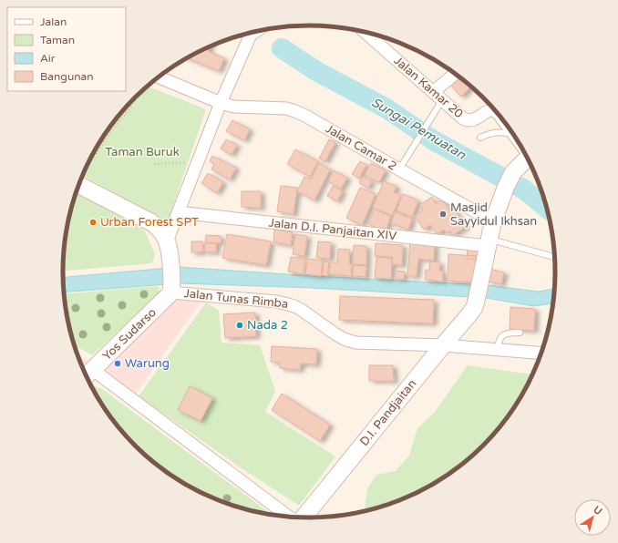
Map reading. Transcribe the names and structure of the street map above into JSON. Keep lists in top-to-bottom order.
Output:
{
  "streets": {
    "street": [
      "Jalan Kamar 20",
      "Jalan Camar 2",
      "Jalan D.I. Panjaitan XIV",
      "Jalan Tunas Rimba",
      "Yos Sudarso",
      "D.I. Pandjaitan"
    ]
  },
  "crossings": [
    ["Jalan Camar 2", "D.I. Pandjaitan"],
    ["Jalan D.I. Panjaitan XIV", "D.I. Pandjaitan"],
    ["Jalan Tunas Rimba", "Yos Sudarso"],
    ["Jalan Tunas Rimba", "D.I. Pandjaitan"]
  ],
  "water": ["Sungai Pemuatan"],
  "parks": ["Taman Buruk"],
  "places": [
    "Masjid Sayyidul Ikhsan",
    "Urban Forest SPT",
    "Nada 2",
    "Warung"
  ],
  "legend": [
    "Jalan",
    "Taman",
    "Air",
    "Bangunan"
  ],
  "north": "top right"
}
